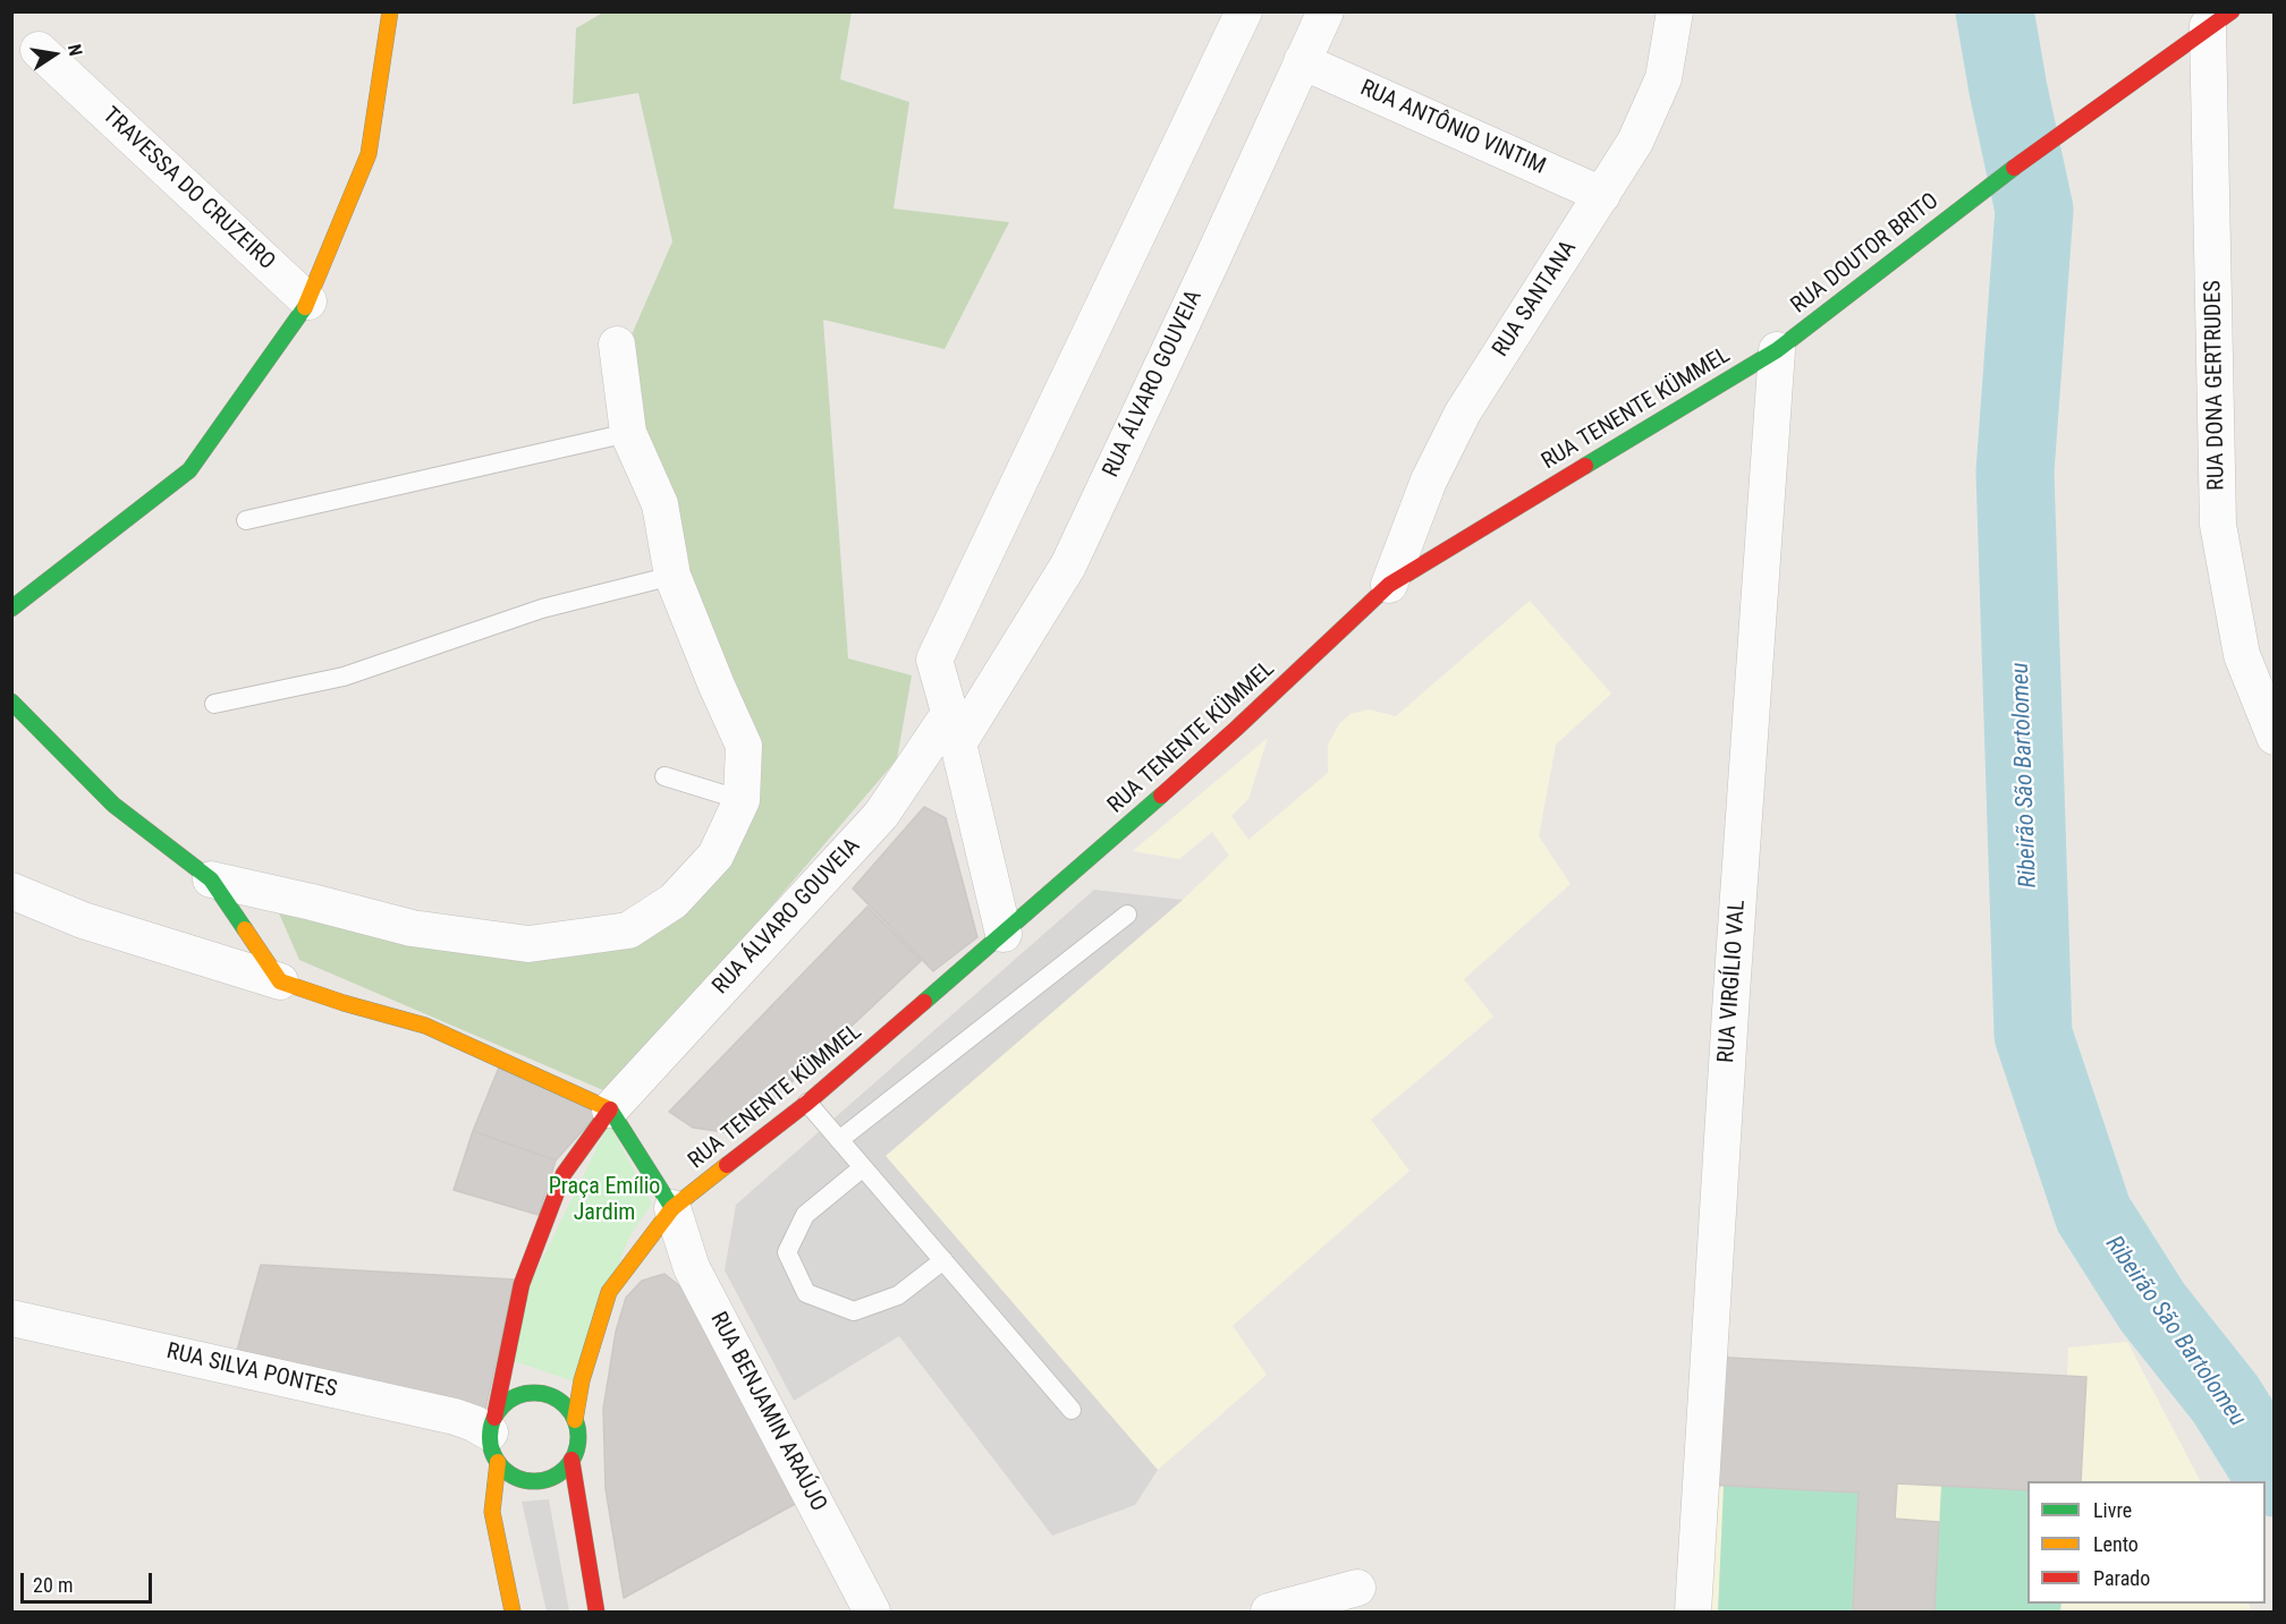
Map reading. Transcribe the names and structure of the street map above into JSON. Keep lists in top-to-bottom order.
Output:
{
  "streets": {
    "street": [
      "RUA ANTÔNIO VINTIM",
      "TRAVESSA DO CRUZEIRO",
      "RUA DOUTOR BRITO",
      "RUA SANTANA",
      "RUA ÁLVARO GOUVEIA",
      "RUA DONA GERTRUDES",
      "RUA TENENTE KÜMMEL",
      "RUA VIRGÍLIO VAL",
      "RUA SILVA PONTES",
      "RUA BENJAMIN ARAÚJO"
    ]
  },
  "crossings": [
    ["RUA ANTÔNIO VINTIM", "RUA SANTANA"],
    ["RUA ANTÔNIO VINTIM", "RUA ÁLVARO GOUVEIA"],
    ["RUA DOUTOR BRITO", "RUA DONA GERTRUDES"],
    ["RUA DOUTOR BRITO", "RUA TENENTE KÜMMEL"],
    ["RUA DOUTOR BRITO", "RUA VIRGÍLIO VAL"],
    ["RUA SANTANA", "RUA TENENTE KÜMMEL"],
    ["RUA TENENTE KÜMMEL", "RUA VIRGÍLIO VAL"],
    ["RUA TENENTE KÜMMEL", "RUA SILVA PONTES"],
    ["RUA TENENTE KÜMMEL", "RUA BENJAMIN ARAÚJO"]
  ],
  "water": ["Ribeirão São Bartolomeu"],
  "parks": ["Praça Emílio Jardim"],
  "legend": ["Livre", "Lento", "Parado"],
  "scale_bar": "20 m",
  "north": "right"
}
